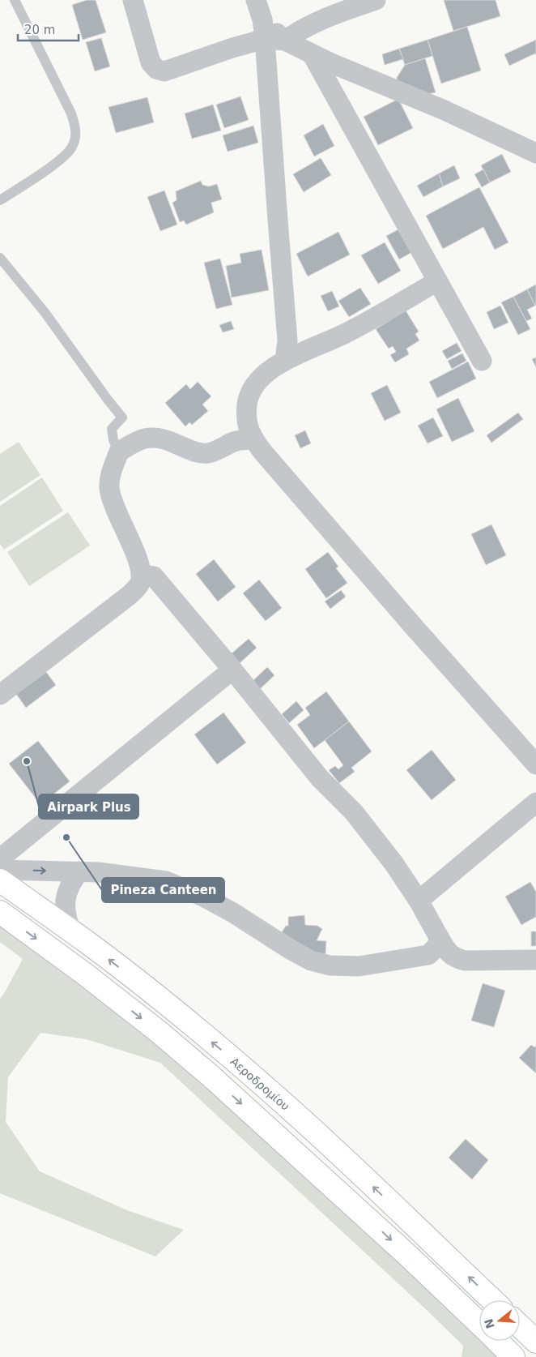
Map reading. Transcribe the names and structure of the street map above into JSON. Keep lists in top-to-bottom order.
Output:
{
  "streets": {
    "main road": ["Αεροδρομίου"]
  },
  "places": ["Airpark Plus", "Pineza Canteen"],
  "scale_bar": "20 m",
  "north": "left"
}
